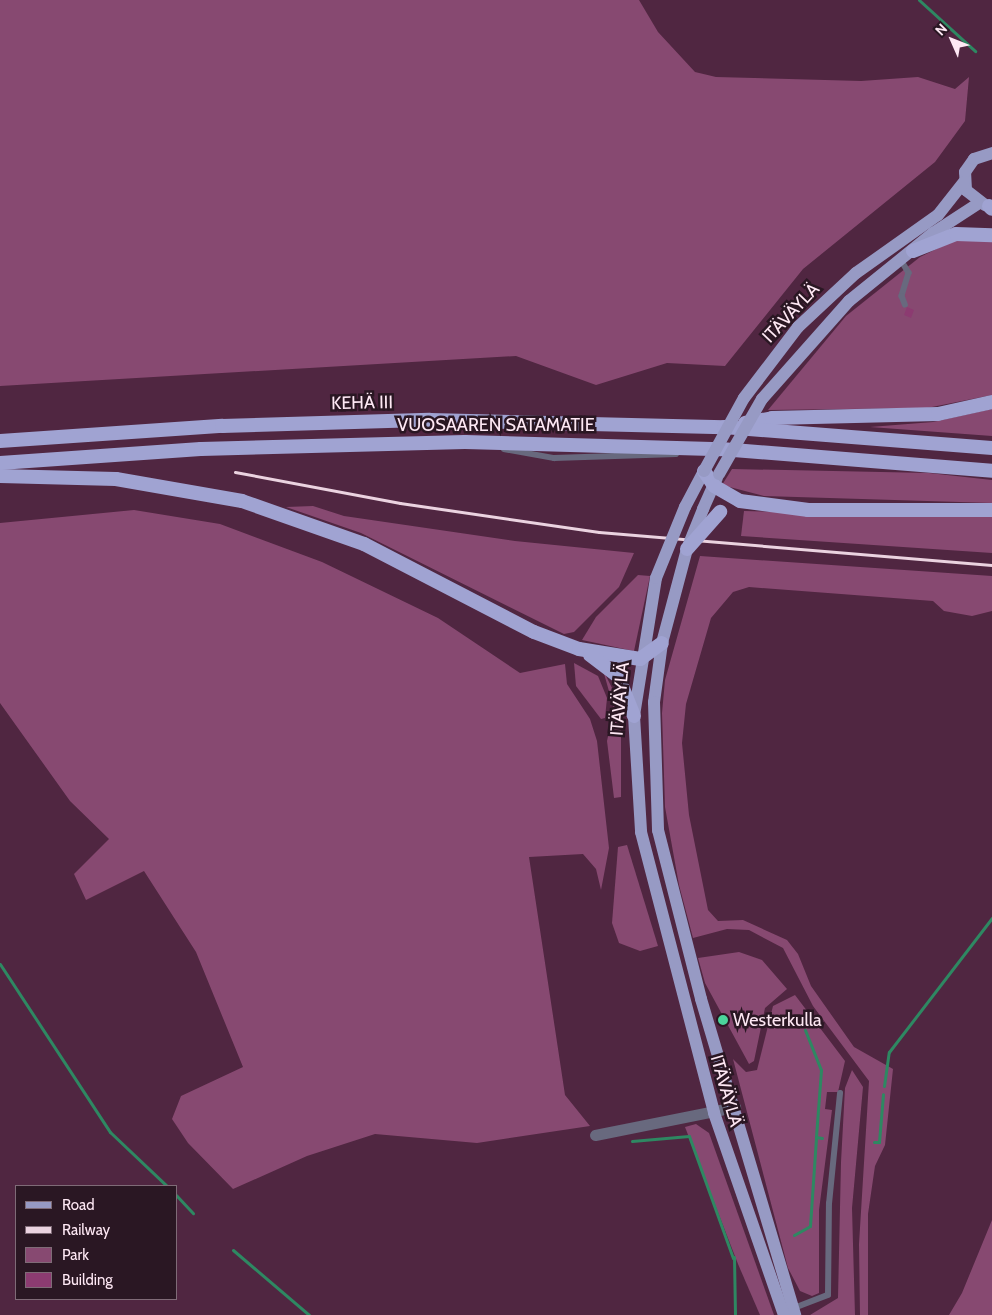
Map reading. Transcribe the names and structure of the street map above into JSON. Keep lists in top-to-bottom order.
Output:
{
  "streets": {
    "highway": ["KEHÄ III", "VUOSAAREN SATAMATIE"],
    "main road": ["ITÄVÄYLÄ"]
  },
  "places": ["Westerkulla"],
  "legend": [
    "Road",
    "Railway",
    "Park",
    "Building"
  ],
  "north": "top left"
}
